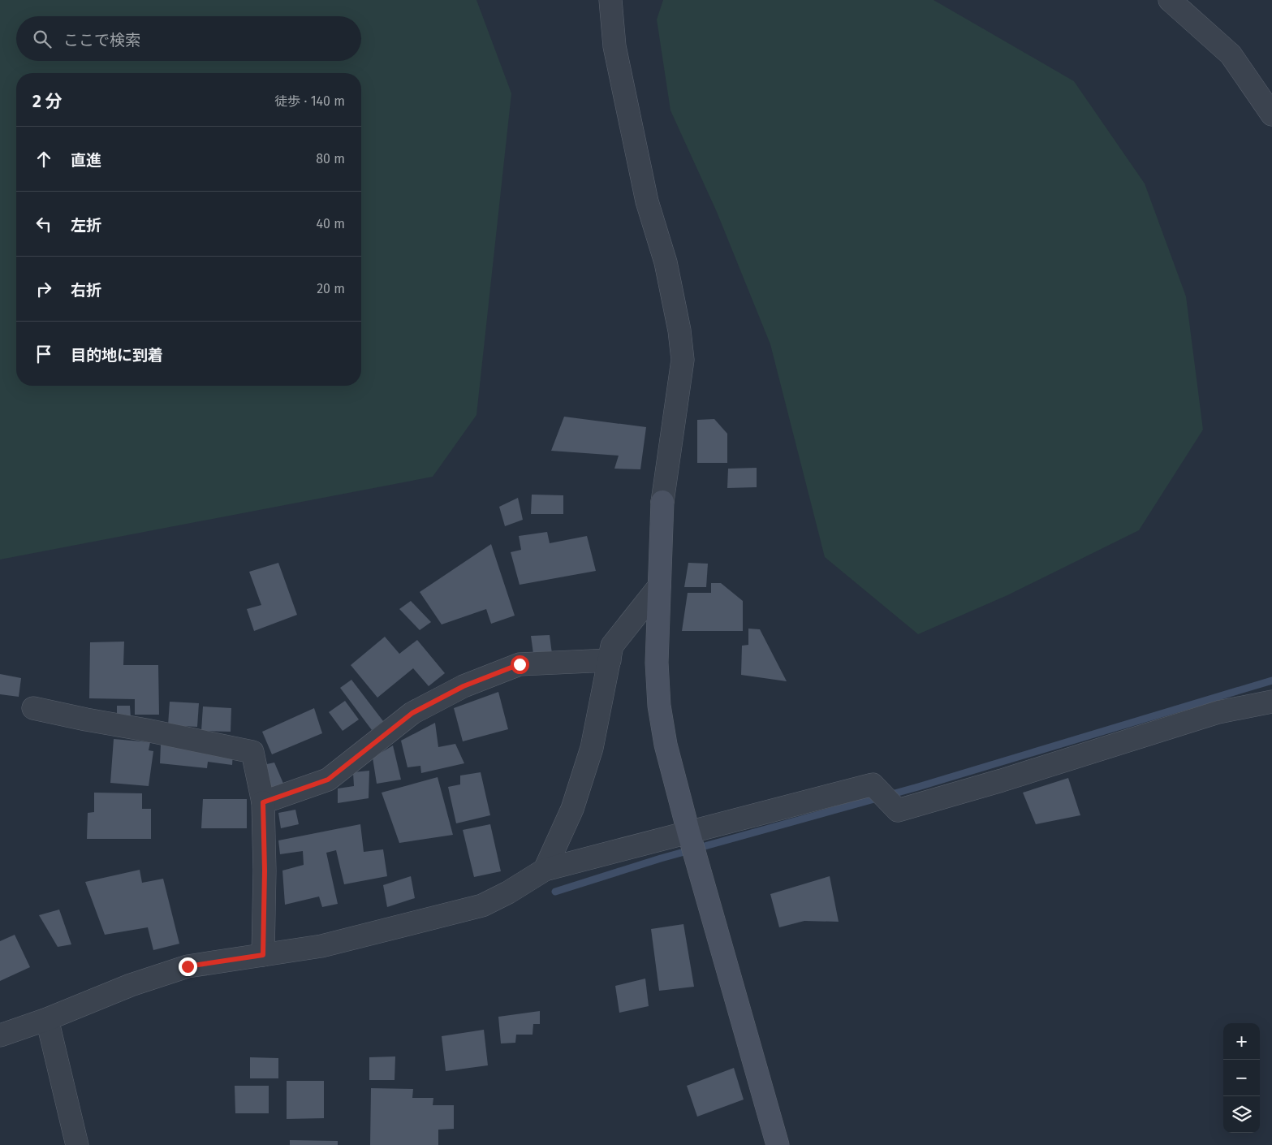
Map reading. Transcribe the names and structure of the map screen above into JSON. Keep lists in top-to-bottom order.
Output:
{
  "page": {
    "search": "ここで検索",
    "heading": ["2 分", "徒歩 · 140 m"],
    "list": [
      ["直進", "80 m"],
      ["左折", "40 m"],
      ["右折", "20 m"],
      "目的地に到着"
    ],
    "map_buttons": ["+", "−"]
  }
}
